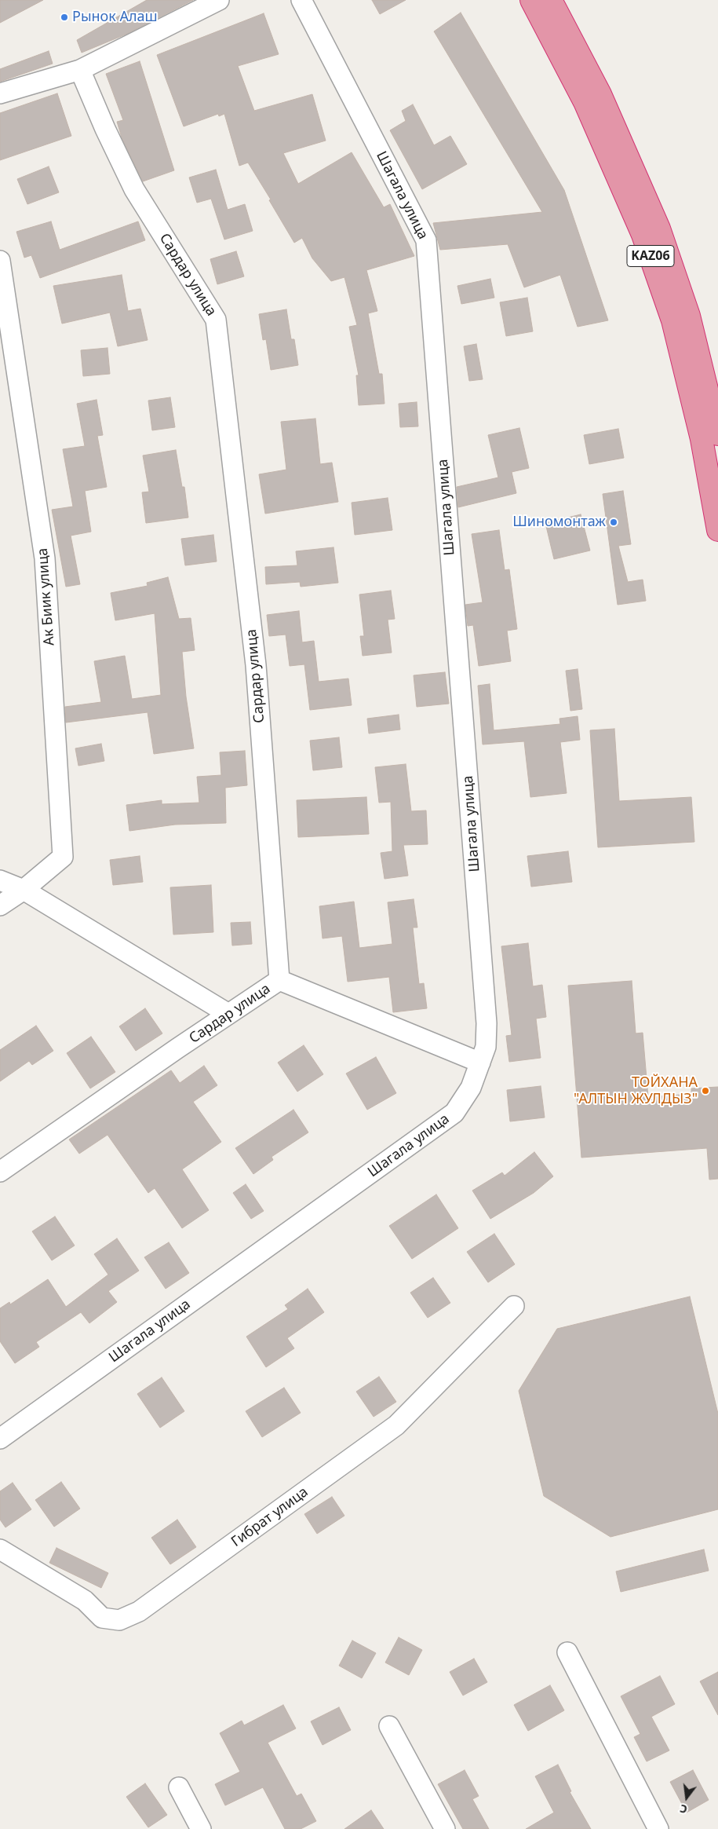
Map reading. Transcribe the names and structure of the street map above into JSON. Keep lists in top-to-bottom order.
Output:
{
  "streets": {
    "highway": ["KАZ06"],
    "street": [
      "Шагала улица",
      "Сардар улица",
      "Ак Биик улица",
      "Гибрат улица"
    ]
  },
  "places": ["Рынок Алаш", "Шиномонтаж", "ТОЙХАНА \"АЛТЫН ЖУЛДЫЗ\""],
  "north": "bottom"
}
